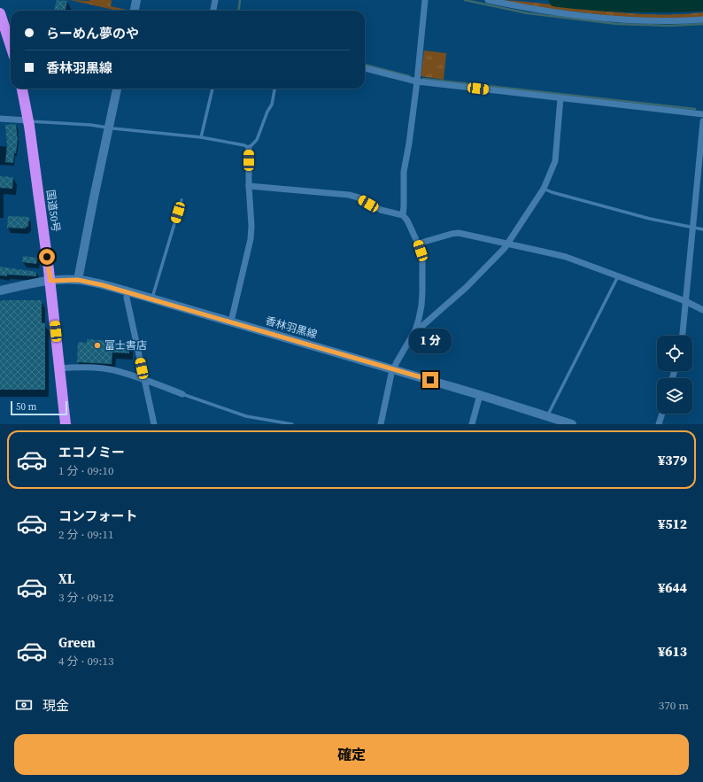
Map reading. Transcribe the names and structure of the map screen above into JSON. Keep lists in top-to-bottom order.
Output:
{
  "streets": {
    "highway": ["国道50号"],
    "main road": ["香林羽黒線"]
  },
  "crossings": [
    ["国道50号", "香林羽黒線"]
  ],
  "places": ["富士書店"],
  "scale_bar": "50 m",
  "page": {
    "banner": ["らーめん夢のや", "香林羽黒線"],
    "bubble": "1 分",
    "scale": "50 m",
    "list": [
      {
        "name": "エコノミー",
        "note": "1 分 · 09:10",
        "value": "¥379"
      },
      {
        "name": "コンフォート",
        "note": "2 分 · 09:11",
        "value": "¥512"
      },
      {
        "name": "XL",
        "note": "3 分 · 09:12",
        "value": "¥644"
      },
      {
        "name": "Green",
        "note": "4 分 · 09:13",
        "value": "¥613"
      }
    ],
    "pay": ["現金", "370 m"],
    "buttons": "確定"
  }
}
